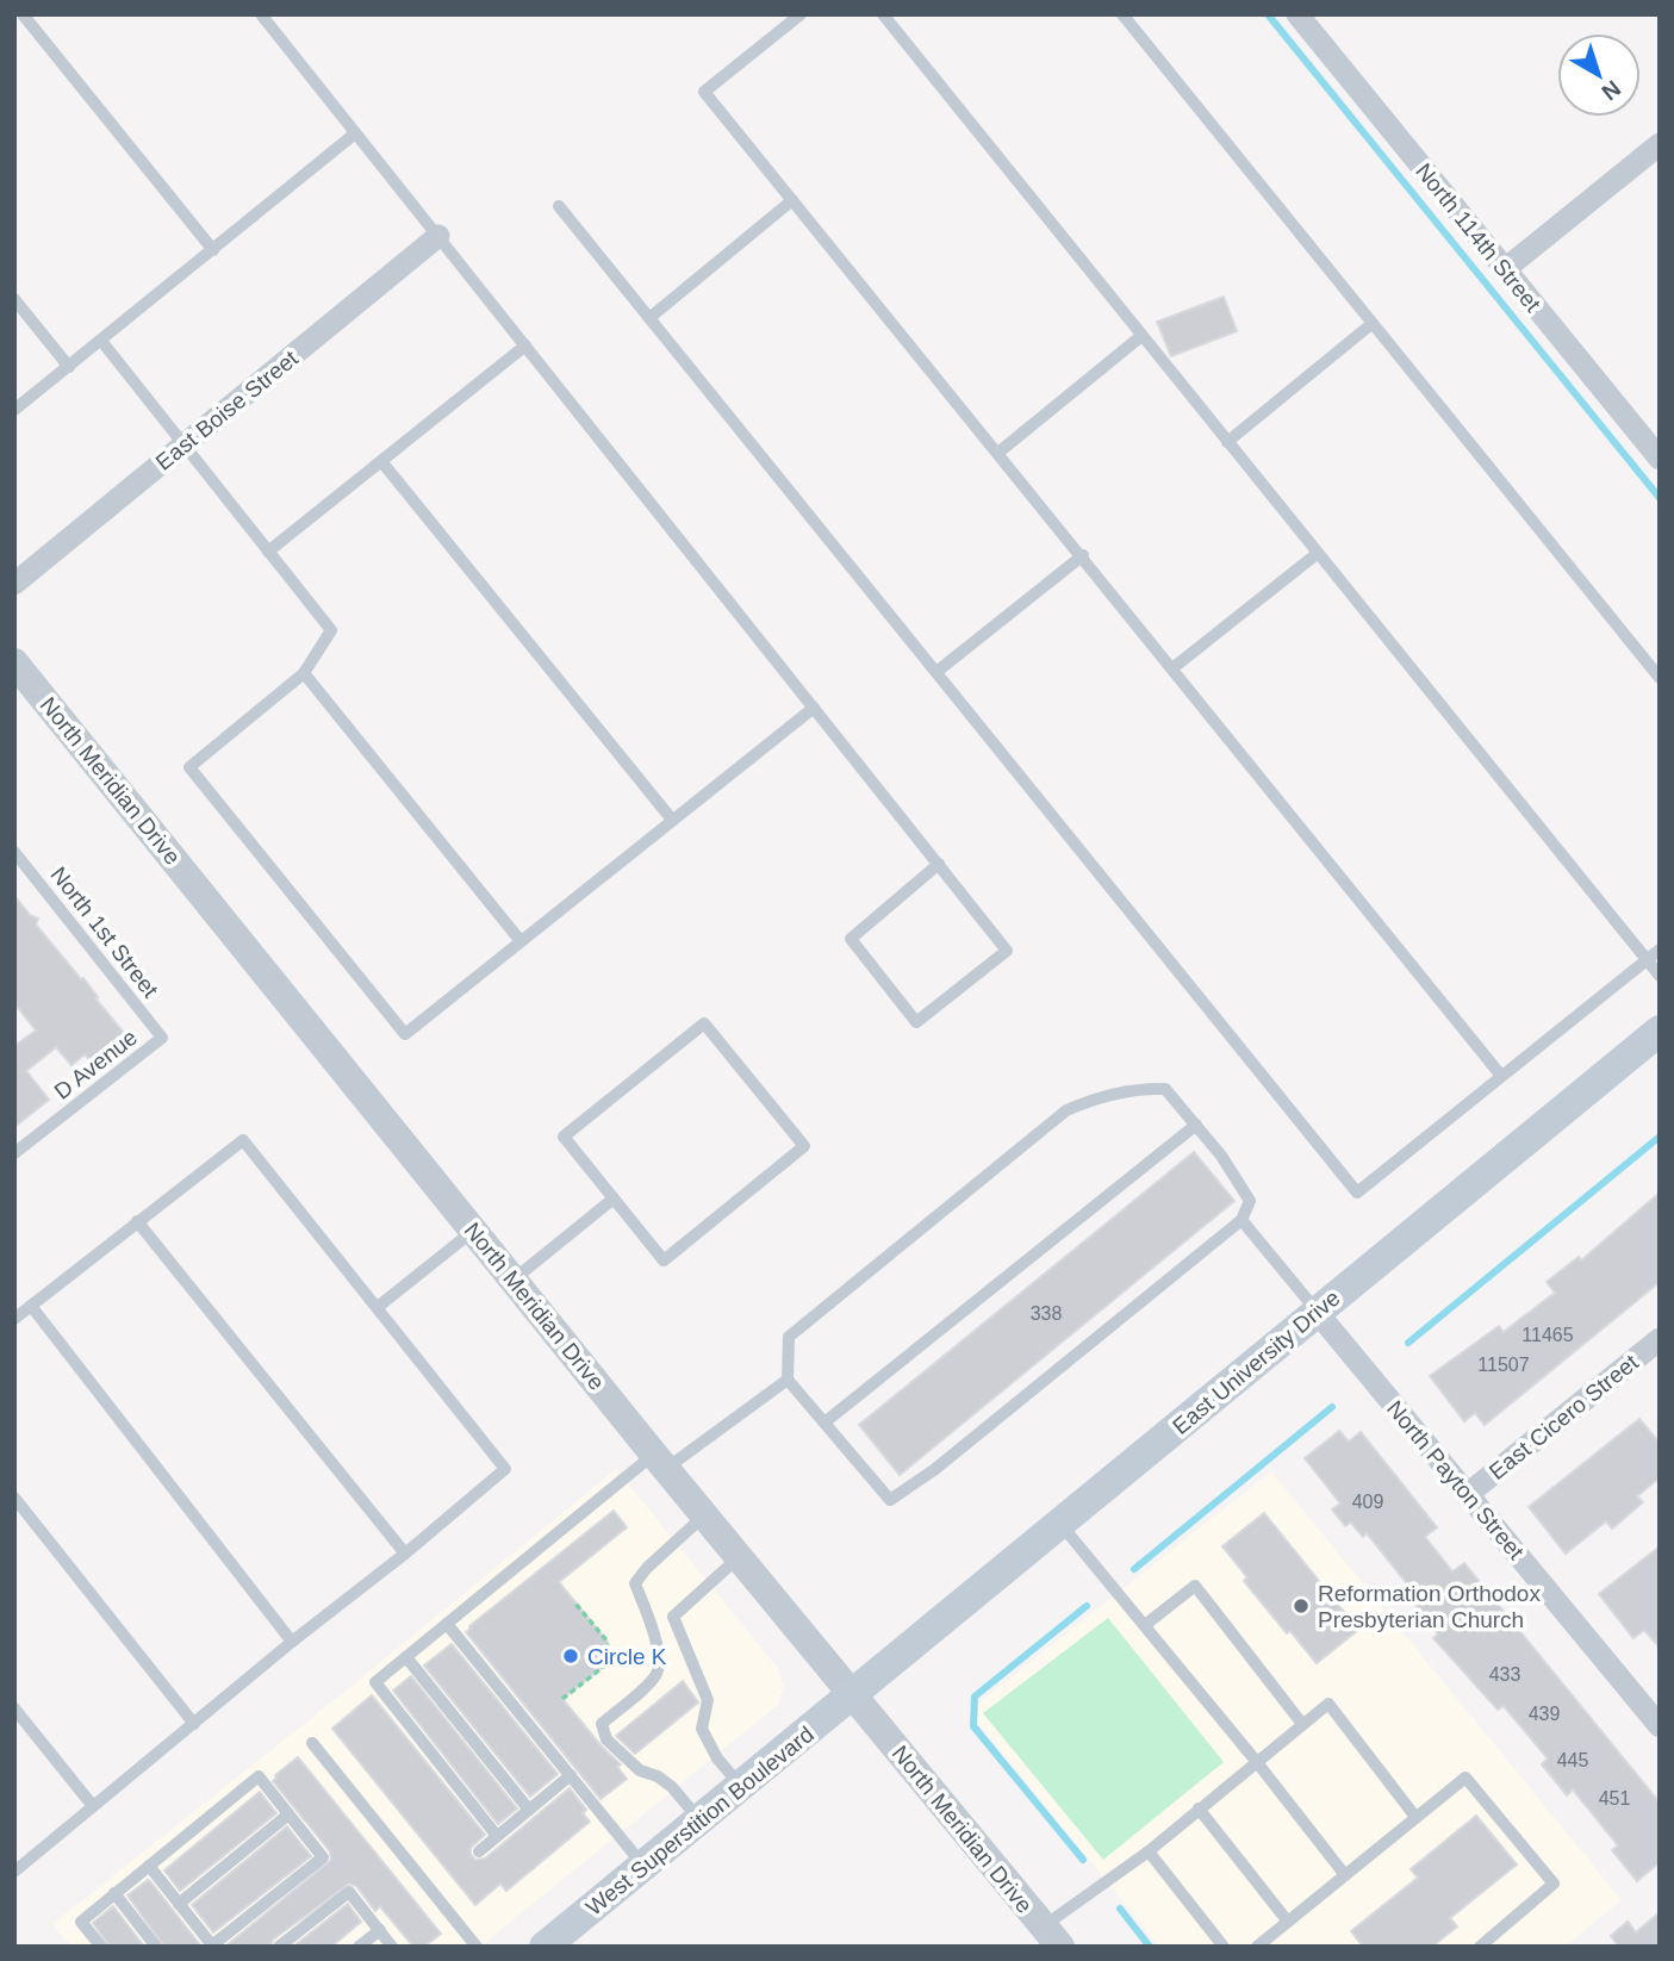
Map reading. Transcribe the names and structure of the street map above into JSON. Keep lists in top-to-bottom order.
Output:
{
  "streets": {
    "main road": ["East University Drive", "West Superstition Boulevard"],
    "street": [
      "North 114th Street",
      "East Boise Street",
      "North Meridian Drive",
      "East Cicero Street",
      "North Payton Street"
    ],
    "lane": ["North 1st Street", "D Avenue"]
  },
  "crossings": [
    ["North Meridian Drive", "East University Drive"],
    ["North Meridian Drive", "West Superstition Boulevard"],
    ["North 1st Street", "D Avenue"],
    ["East University Drive", "North Payton Street"],
    ["East University Drive", "West Superstition Boulevard"],
    ["East Cicero Street", "North Payton Street"]
  ],
  "places": ["Reformation Orthodox Presbyterian Church", "Circle K"],
  "house_numbers": [
    "338",
    "11465",
    "11507",
    "409",
    "433",
    "439",
    "445",
    "451"
  ],
  "north": "bottom right"
}
